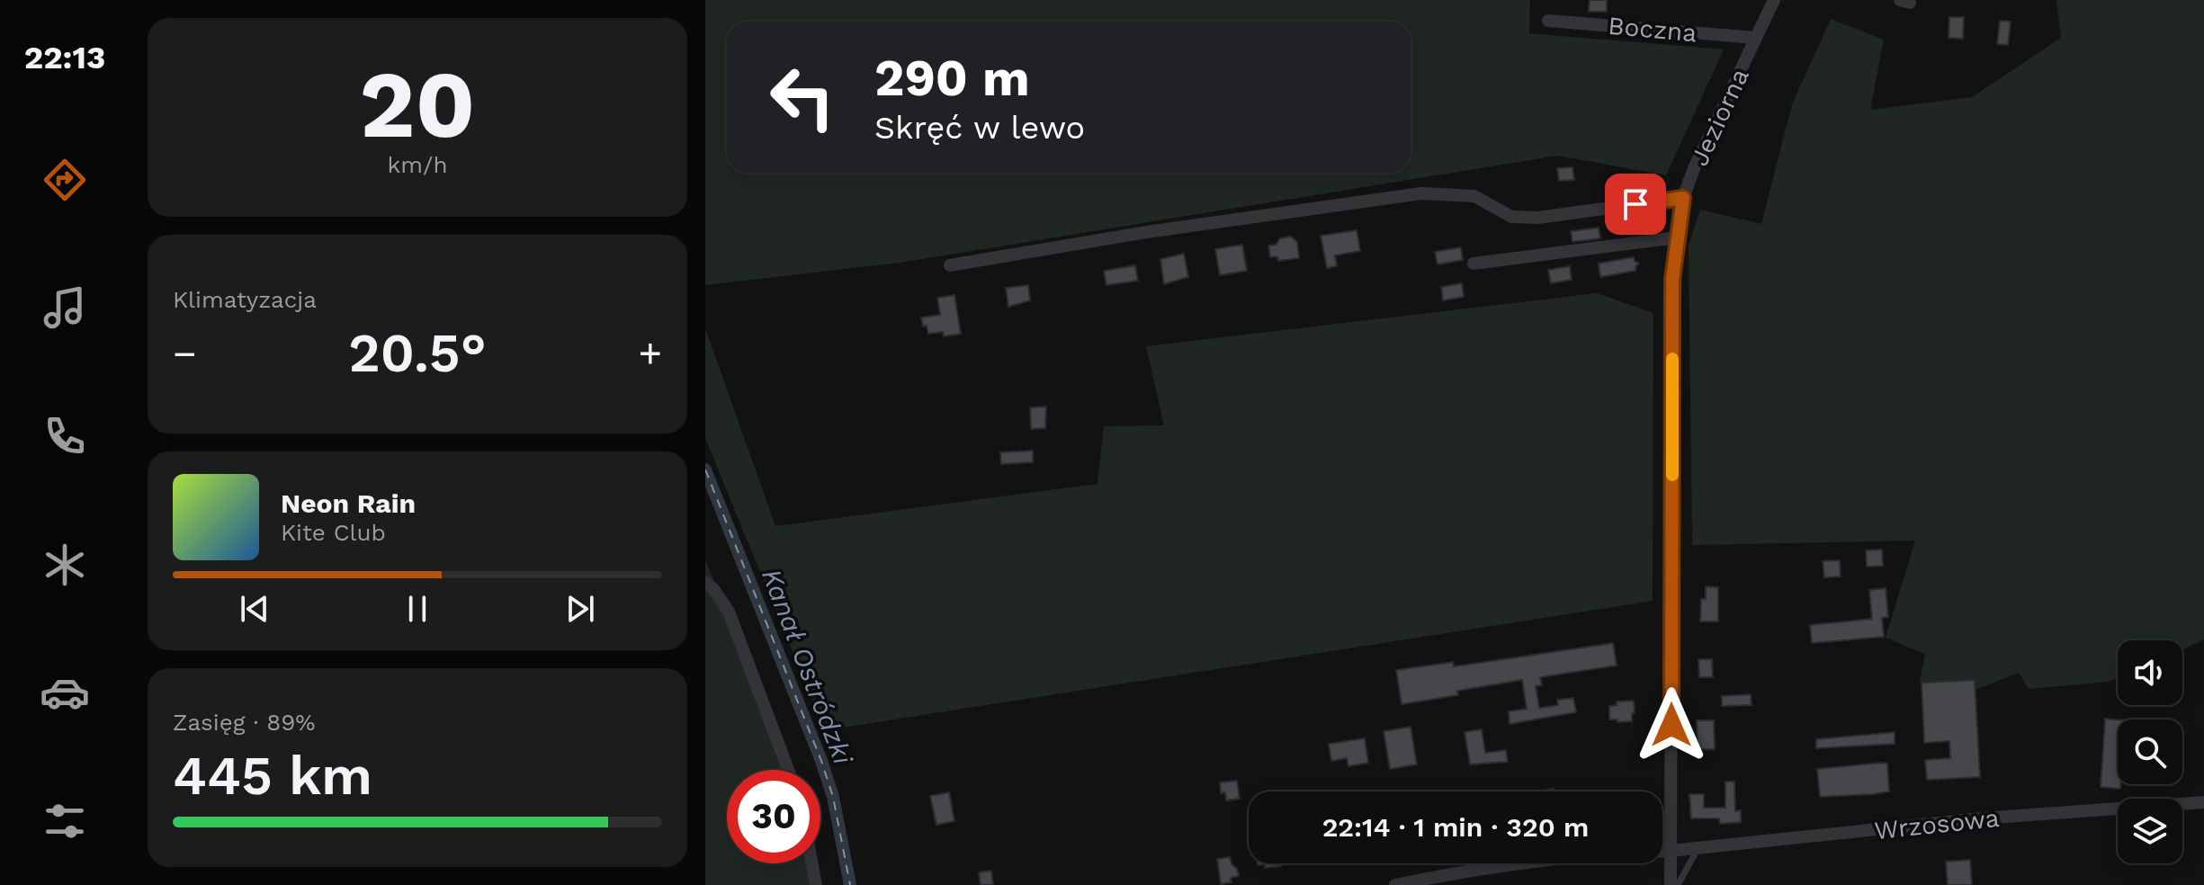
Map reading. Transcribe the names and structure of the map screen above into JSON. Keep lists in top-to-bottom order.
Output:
{
  "streets": {
    "street": ["Boczna", "Jeziorna", "Wrzosowa"]
  },
  "crossings": [
    ["Boczna", "Jeziorna"],
    ["Jeziorna", "Wrzosowa"]
  ],
  "water": ["Kanał Ostródzki"],
  "page": {
    "tabs": "22:13",
    "tile": [
      ["20", "km/h"],
      "Klimatyzacja",
      ["Zasięg · 89%", "445 km"]
    ],
    "turn": ["290 m", "Skręć w lewo"],
    "heat": ["−", "20.5°", "+"],
    "song": ["Neon Rain", "Kite Club"],
    "limit": "30",
    "trip": "22:14 · 1 min · 320 m"
  }
}
